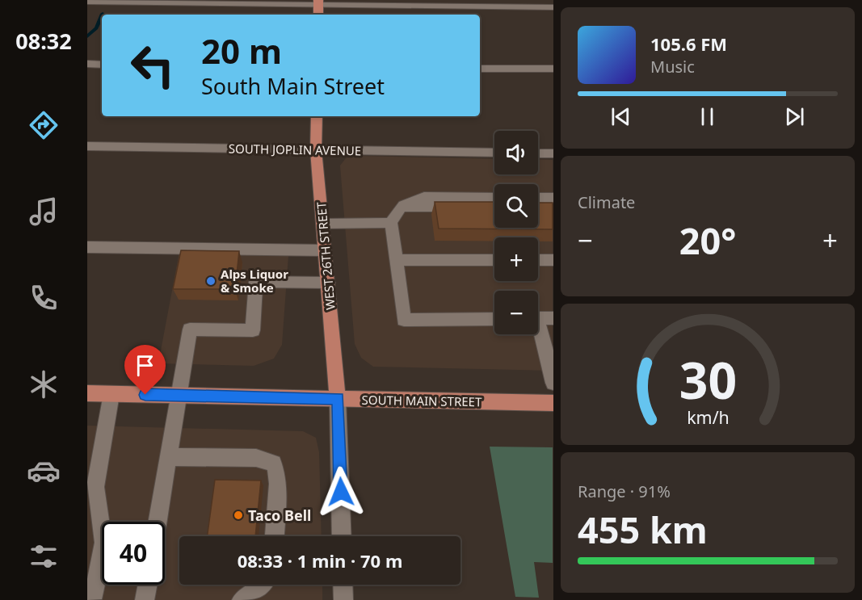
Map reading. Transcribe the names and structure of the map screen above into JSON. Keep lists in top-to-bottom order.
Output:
{
  "streets": {
    "main road": ["WEST 26TH STREET", "SOUTH MAIN STREET"],
    "street": ["SOUTH JOPLIN AVENUE"]
  },
  "crossings": [
    ["SOUTH JOPLIN AVENUE", "WEST 26TH STREET"],
    ["WEST 26TH STREET", "SOUTH MAIN STREET"]
  ],
  "places": ["Alps Liquor & Smoke", "Taco Bell"],
  "page": {
    "tabs": "08:32",
    "turn": ["20 m", "South Main Street"],
    "song": ["105.6 FM", "Music"],
    "map_buttons": ["+", "−"],
    "tile": [
      "Climate",
      ["Range · 91%", "455 km"]
    ],
    "heat": ["−", "20°", "+"],
    "limit": "40",
    "trip": "08:33 · 1 min · 70 m",
    "gauge": ["30", "km/h"]
  }
}
